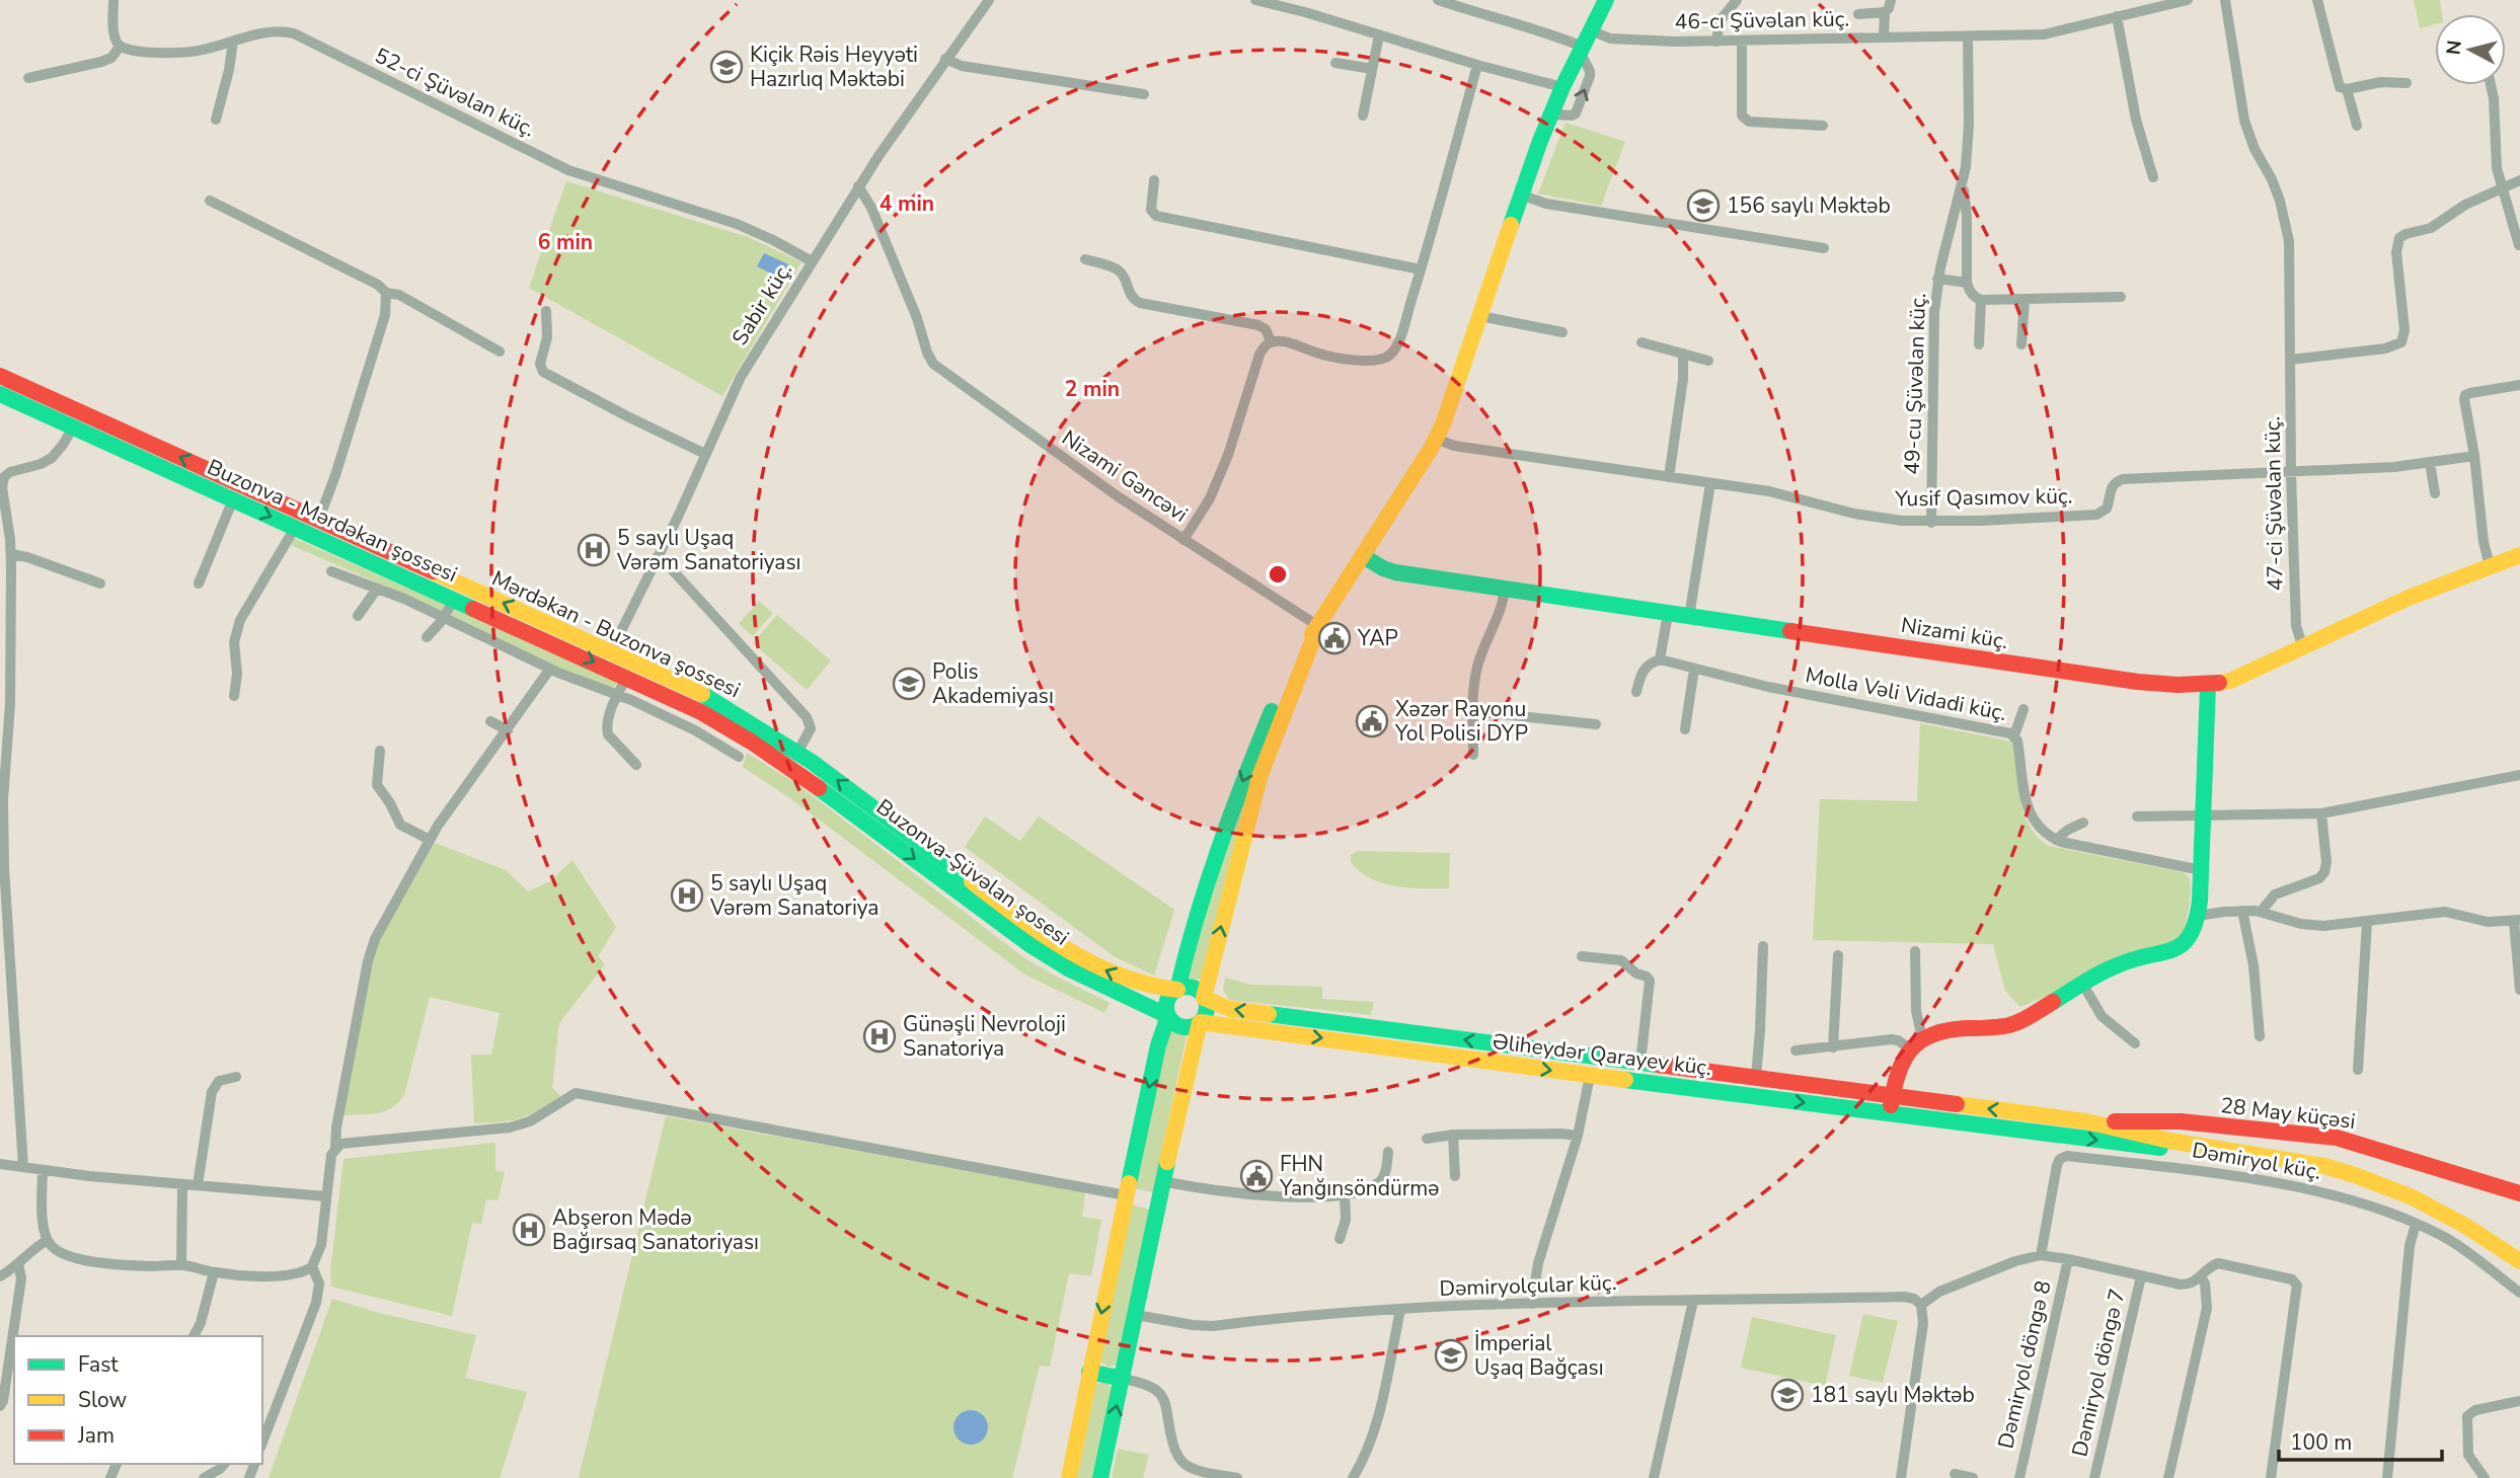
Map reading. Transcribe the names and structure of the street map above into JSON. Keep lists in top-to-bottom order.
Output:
{
  "streets": {
    "main road": [
      "Buzonva - Mərdəkan şossesi",
      "Nizami küç.",
      "Mərdəkan - Buzonva şossesi",
      "Buzonva-Şüvəlan şosesi",
      "Əliheydər Qarayev küç.",
      "28 May küçəsi",
      "Dəmiryol küç."
    ],
    "street": [
      "46-cı Şüvəlan küç.",
      "52-ci Şüvəlan küç.",
      "Sabir küç.",
      "49-cu Şüvəlan küç.",
      "Nizami Gəncəvi",
      "Yusif Qasımov küç.",
      "47-ci Şüvəlan küç.",
      "Molla Vəli Vidadi küç.",
      "Dəmiryolçular küç.",
      "Dəmiryol döngə 8",
      "Dəmiryol döngə 7"
    ]
  },
  "crossings": [
    ["46-cı Şüvəlan küç.", "49-cu Şüvəlan küç."],
    ["52-ci Şüvəlan küç.", "Sabir küç."],
    ["Sabir küç.", "Nizami Gəncəvi"],
    ["Sabir küç.", "Mərdəkan - Buzonva şossesi"],
    ["49-cu Şüvəlan küç.", "Yusif Qasımov küç."],
    ["Yusif Qasımov küç.", "47-ci Şüvəlan küç."],
    ["47-ci Şüvəlan küç.", "Nizami küç."],
    ["Buzonva - Mərdəkan şossesi", "Buzonva-Şüvəlan şosesi"],
    ["Mərdəkan - Buzonva şossesi", "Buzonva-Şüvəlan şosesi"],
    ["Mərdəkan - Buzonva şossesi", "Əliheydər Qarayev küç."],
    ["Buzonva-Şüvəlan şosesi", "Əliheydər Qarayev küç."],
    ["Əliheydər Qarayev küç.", "28 May küçəsi"],
    ["Əliheydər Qarayev küç.", "Dəmiryol küç."],
    ["28 May küçəsi", "Dəmiryol küç."]
  ],
  "one_way": ["Mərdəkan - Buzonva şossesi", "Buzonva-Şüvəlan şosesi"],
  "places": {
    "school or university": [
      "Kiçik Rəis Heyyəti Hazırlıq Məktəbi",
      "156 saylı Məktəb",
      "Polis Akademiyası",
      "İmperial Uşaq Bağçası",
      "181 saylı Məktəb"
    ],
    "hospital": [
      "5 saylı Uşaq Vərəm Sanatoriyası",
      "5 saylı Uşaq Vərəm Sanatoriya",
      "Günəşli Nevroloji Sanatoriya",
      "Abşeron Mədə Bağırsaq Sanatoriyası"
    ],
    "public building": ["YAP", "Xəzər Rayonu Yol Polisi DYP", "FHN Yanğınsöndürmə"]
  },
  "legend": ["Fast", "Slow", "Jam"],
  "scale_bar": "100 m",
  "north": "left",
  "rings": ["4 min", "6 min", "2 min"]
}
